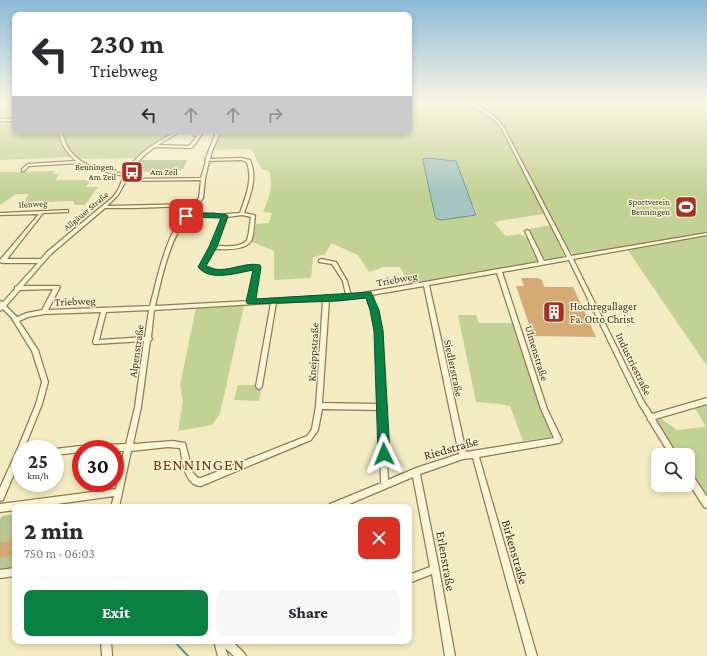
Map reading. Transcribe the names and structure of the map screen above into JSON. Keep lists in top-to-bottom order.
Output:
{
  "streets": {
    "street": [
      "Am Zeil",
      "Ifenweg",
      "Allgäuer Straße",
      "Triebweg",
      "Alpenstraße",
      "Kneippstraße",
      "Ulmenstraße",
      "Industriestraße",
      "Siedlerstraße",
      "Riedstraße",
      "Birkenstraße",
      "Erlenstraße"
    ]
  },
  "crossings": [
    ["Am Zeil", "Allgäuer Straße"],
    ["Triebweg", "Alpenstraße"],
    ["Triebweg", "Kneippstraße"],
    ["Triebweg", "Ulmenstraße"],
    ["Triebweg", "Industriestraße"],
    ["Triebweg", "Siedlerstraße"],
    ["Alpenstraße", "Kneippstraße"],
    ["Ulmenstraße", "Riedstraße"],
    ["Siedlerstraße", "Riedstraße"],
    ["Riedstraße", "Birkenstraße"],
    ["Riedstraße", "Erlenstraße"]
  ],
  "districts": ["BENNINGEN"],
  "places": {
    "bus stop": ["Benningen, Am Zeil"],
    "sports": ["Sportverein Benningen"],
    "building": ["Hochregallager Fa. Otto Christ"]
  },
  "page": {
    "turn": ["230 m", "Triebweg"],
    "speed": "25 km/h",
    "limit": "30",
    "heading": ["2 min", "750 m · 06:03"],
    "buttons": ["Exit", "Share"]
  }
}
